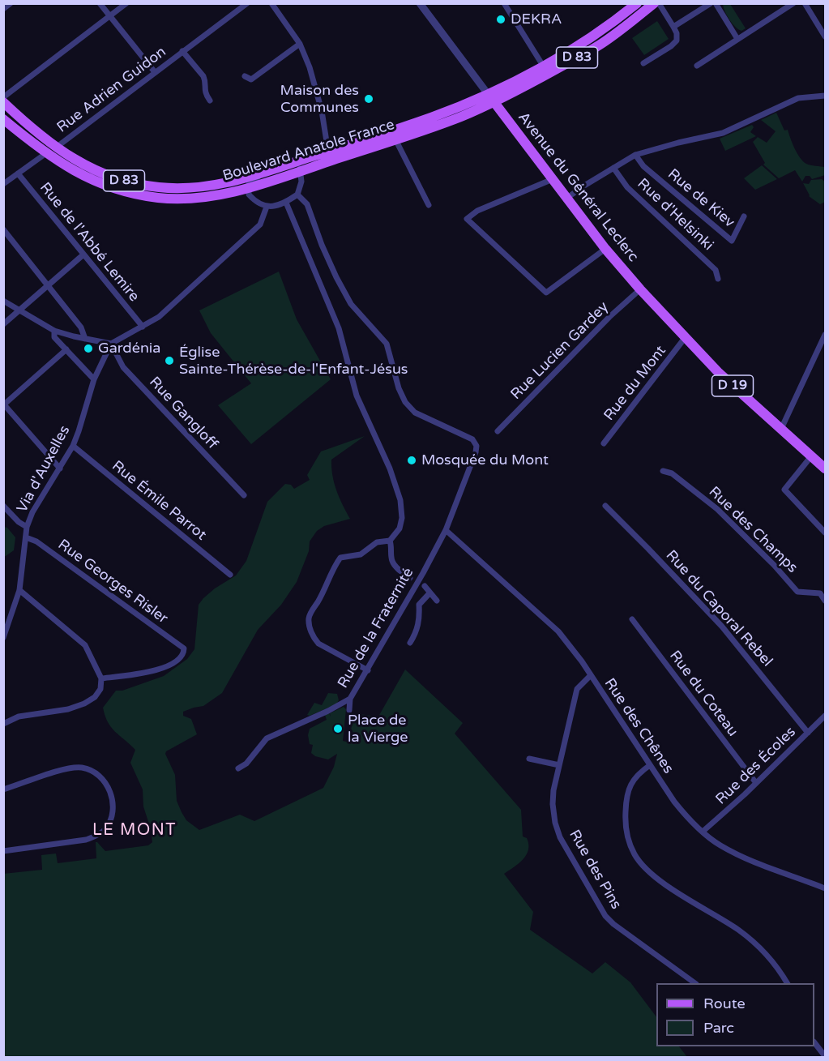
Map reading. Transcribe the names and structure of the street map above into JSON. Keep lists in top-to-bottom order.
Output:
{
  "streets": {
    "main road": [
      "D 83",
      "Boulevard Anatole France",
      "Avenue du Général Leclerc",
      "D 19"
    ],
    "street": [
      "Rue Adrien Guidon",
      "Rue de Kiev",
      "Rue d'Helsinki",
      "Rue de l'Abbé Lemire",
      "Rue Lucien Gardey",
      "Rue du Mont",
      "Rue Gangloff",
      "Via d'Auxelles",
      "Rue Émile Parrot",
      "Rue des Champs",
      "Rue Georges Risler",
      "Rue du Caporal Rebel",
      "Rue de la Fraternité",
      "Rue du Coteau",
      "Rue des Chênes",
      "Rue des Écoles",
      "Rue des Pins"
    ]
  },
  "crossings": [
    ["D 83", "Boulevard Anatole France"],
    ["D 83", "Avenue du Général Leclerc"],
    ["Rue Adrien Guidon", "Boulevard Anatole France"],
    ["Boulevard Anatole France", "Avenue du Général Leclerc"],
    ["Avenue du Général Leclerc", "Rue Lucien Gardey"],
    ["Avenue du Général Leclerc", "D 19"],
    ["Rue Lucien Gardey", "D 19"],
    ["Rue du Mont", "D 19"],
    ["Rue Gangloff", "Via d'Auxelles"],
    ["Via d'Auxelles", "Rue Émile Parrot"],
    ["Via d'Auxelles", "Rue Georges Risler"],
    ["Rue du Caporal Rebel", "Rue des Écoles"],
    ["Rue de la Fraternité", "Rue des Chênes"],
    ["Rue du Coteau", "Rue des Écoles"],
    ["Rue des Chênes", "Rue des Écoles"],
    ["Rue des Chênes", "Rue des Pins"]
  ],
  "districts": ["LE MONT"],
  "places": [
    "DEKRA",
    "Maison des Communes",
    "Gardénia",
    "Église Sainte-Thérèse-de-l'Enfant-Jésus",
    "Mosquée du Mont",
    "Place de la Vierge"
  ],
  "legend": ["Route", "Parc"]
}
